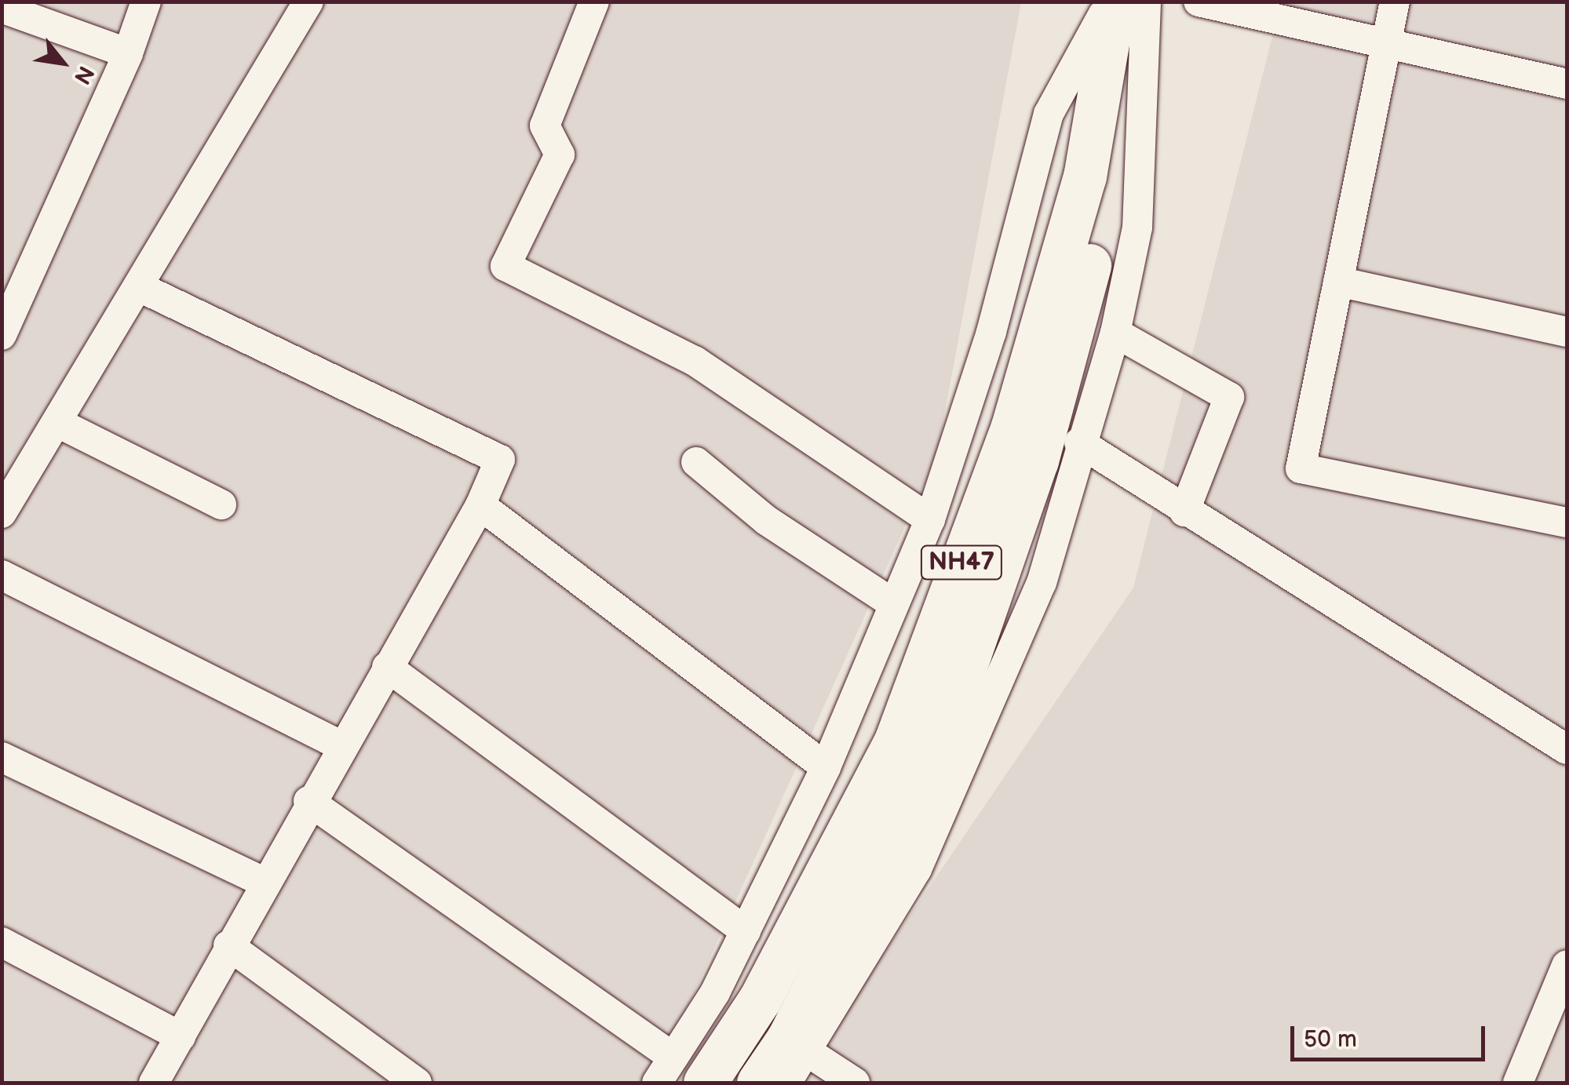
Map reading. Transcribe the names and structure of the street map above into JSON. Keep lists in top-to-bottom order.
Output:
{
  "streets": {
    "highway": ["NH47"]
  },
  "scale_bar": "50 m",
  "north": "bottom right"
}
